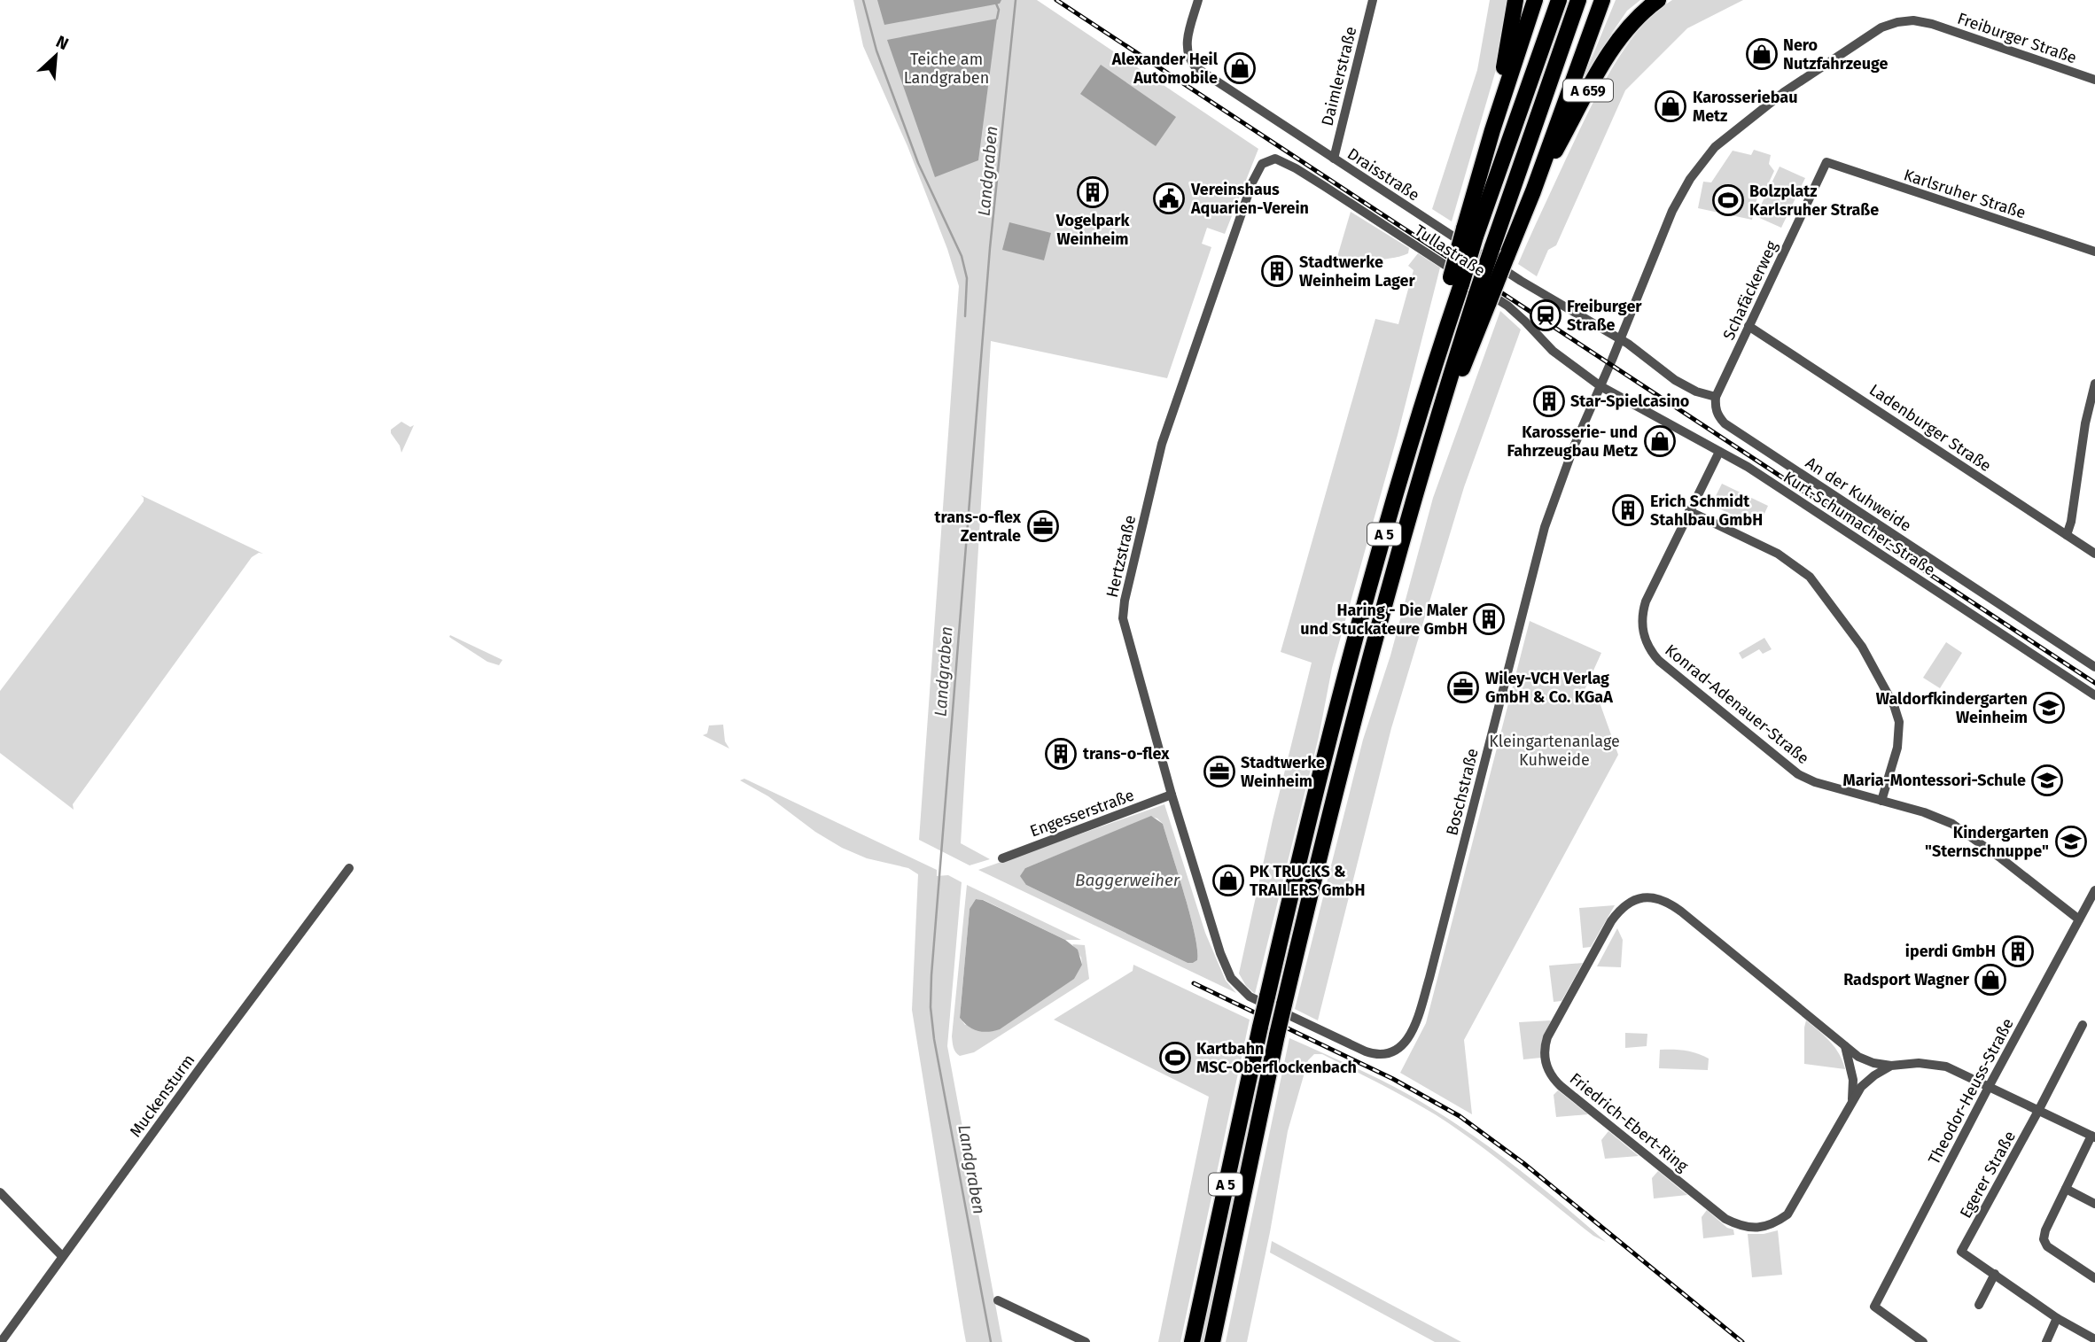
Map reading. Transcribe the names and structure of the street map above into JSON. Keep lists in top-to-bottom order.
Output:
{
  "streets": {
    "highway": ["A 659", "A 5"],
    "street": [
      "Freiburger Straße",
      "Daimlerstraße",
      "Draisstraße",
      "Karlsruher Straße",
      "Tullastraße",
      "Schafäckerweg",
      "Ladenburger Straße",
      "An der Kuhweide",
      "Kurt-Schumacher-Straße",
      "Hertzstraße",
      "Konrad-Adenauer-Straße",
      "Boschstraße",
      "Engesserstraße",
      "Theodor-Heuss-Straße",
      "Muckensturm",
      "Friedrich-Ebert-Ring",
      "Egerer Straße"
    ]
  },
  "crossings": [
    ["Freiburger Straße", "Draisstraße"],
    ["Freiburger Straße", "Tullastraße"],
    ["Freiburger Straße", "Kurt-Schumacher-Straße"],
    ["Freiburger Straße", "Boschstraße"],
    ["Daimlerstraße", "Draisstraße"],
    ["Karlsruher Straße", "Schafäckerweg"],
    ["Tullastraße", "Kurt-Schumacher-Straße"],
    ["Tullastraße", "Hertzstraße"],
    ["Tullastraße", "Boschstraße"],
    ["Schafäckerweg", "Ladenburger Straße"],
    ["Schafäckerweg", "An der Kuhweide"],
    ["Kurt-Schumacher-Straße", "Konrad-Adenauer-Straße"],
    ["Kurt-Schumacher-Straße", "Boschstraße"],
    ["Hertzstraße", "Boschstraße"],
    ["Hertzstraße", "Engesserstraße"],
    ["Konrad-Adenauer-Straße", "Theodor-Heuss-Straße"],
    ["Theodor-Heuss-Straße", "Friedrich-Ebert-Ring"],
    ["Friedrich-Ebert-Ring", "Egerer Straße"]
  ],
  "water": ["Landgraben", "Baggerweiher"],
  "parks": ["Teiche am Landgraben", "Kleingartenanlage Kuhweide"],
  "places": {
    "shop": [
      "Nero Nutzfahrzeuge",
      "Alexander Heil Automobile",
      "Karosseriebau Metz",
      "Karosserie- und Fahrzeugbau Metz",
      "PK TRUCKS & TRAILERS GmbH",
      "Radsport Wagner"
    ],
    "building": [
      "Vogelpark Weinheim",
      "Stadtwerke Weinheim Lager",
      "Star-Spielcasino",
      "Erich Schmidt Stahlbau GmbH",
      "Haring - Die Maler und Stuckateure GmbH",
      "trans-o-flex",
      "iperdi GmbH"
    ],
    "public building": ["Vereinshaus Aquarien-Verein"],
    "sports": ["Bolzplatz Karlsruher Straße", "Kartbahn MSC-Oberflockenbach"],
    "station": ["Freiburger Straße"],
    "office": ["trans-o-flex Zentrale", "Wiley-VCH Verlag GmbH & Co. KGaA", "Stadtwerke Weinheim"],
    "school or university": ["Waldorfkindergarten Weinheim", "Maria-Montessori-Schule", "Kindergarten \"Sternschnuppe\""]
  },
  "north": "top right"
}
